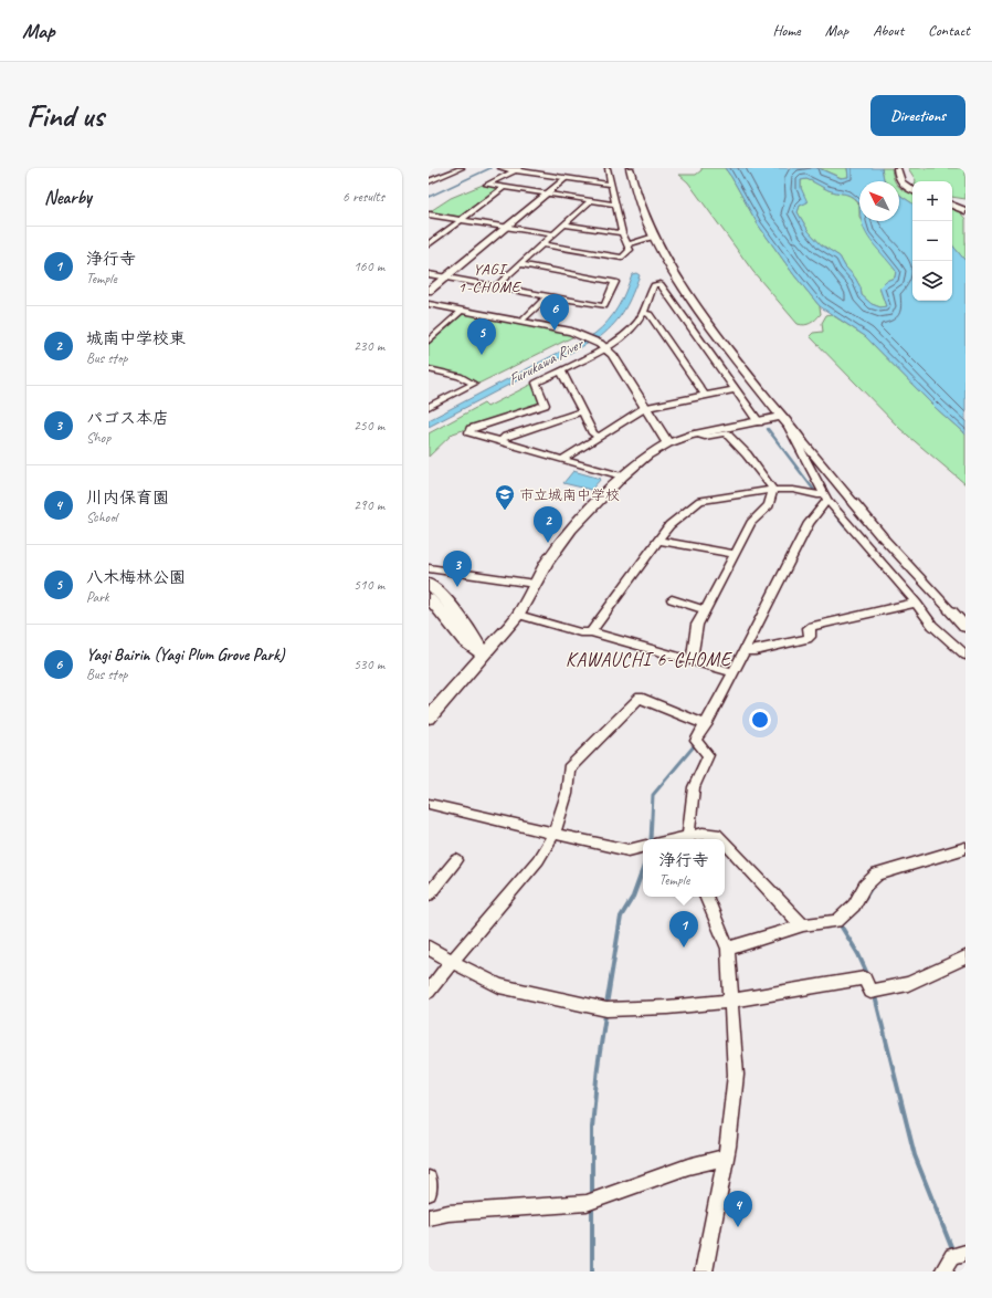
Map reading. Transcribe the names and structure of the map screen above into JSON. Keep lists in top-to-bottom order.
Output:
{
  "districts": ["YAGI 1-CHOME", "KAWAUCHI 6-CHOME"],
  "water": ["Furukawa River"],
  "places": {
    "school or university": ["市立城南中学校"]
  },
  "north": "top left",
  "page": {
    "header": "Map",
    "nav": [
      "Home",
      "Map",
      "About",
      "Contact"
    ],
    "buttons": "Directions",
    "title": "Find us",
    "heading": ["Nearby", "6 results"],
    "map_buttons": ["+", "−"],
    "list": [
      {
        "mark": "1",
        "name": "浄行寺",
        "note": "Temple",
        "value": "160 m"
      },
      {
        "mark": "2",
        "name": "城南中学校東",
        "note": "Bus stop",
        "value": "230 m"
      },
      {
        "mark": "3",
        "name": "パゴス本店",
        "note": "Shop",
        "value": "250 m"
      },
      {
        "mark": "4",
        "name": "川内保育園",
        "note": "School",
        "value": "290 m"
      },
      {
        "mark": "5",
        "name": "八木梅林公園",
        "note": "Park",
        "value": "510 m"
      },
      {
        "mark": "6",
        "name": "Yagi Bairin (Yagi Plum Grove Park)",
        "note": "Bus stop",
        "value": "530 m"
      }
    ],
    "pins": [
      "6",
      "5",
      "2",
      "3",
      "1",
      "4"
    ],
    "popup": ["浄行寺", "Temple"]
  }
}
